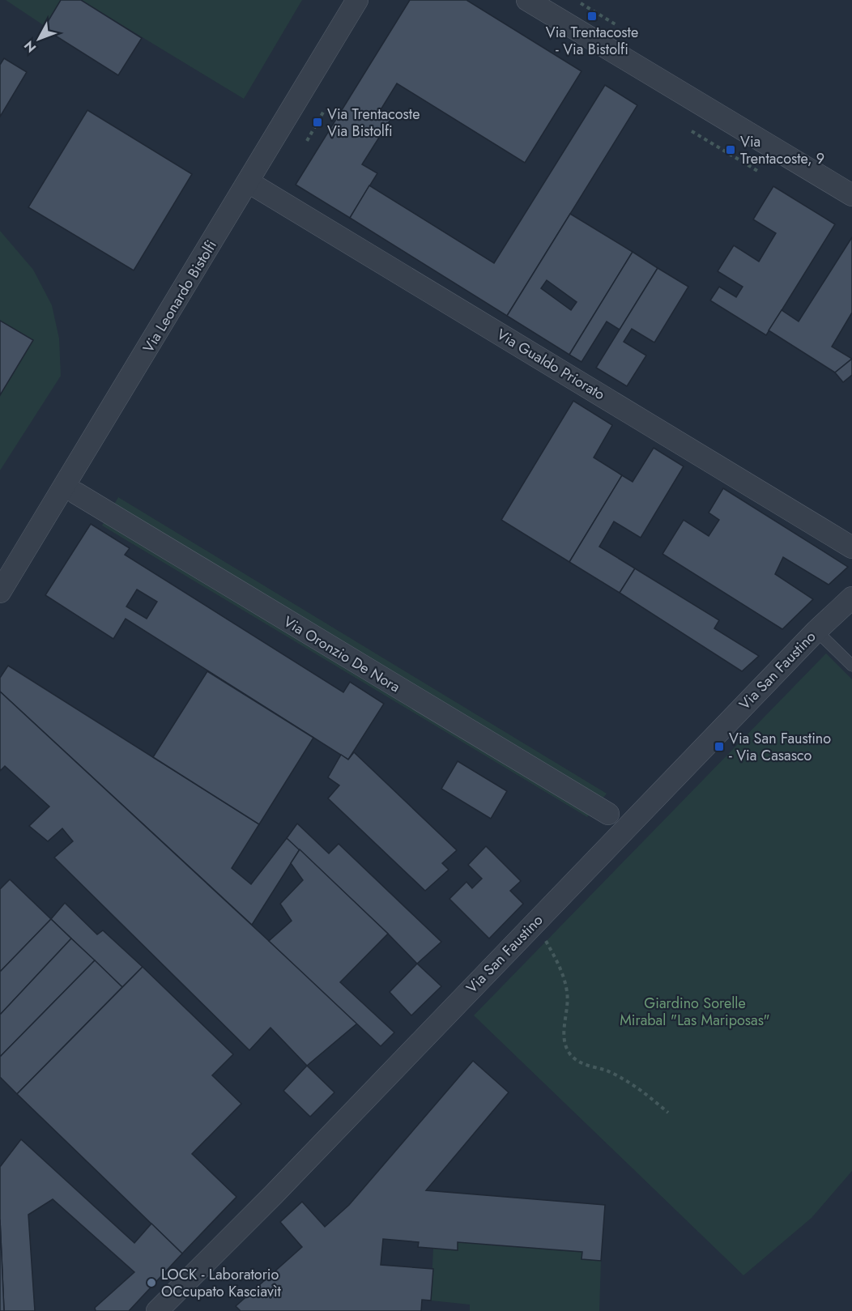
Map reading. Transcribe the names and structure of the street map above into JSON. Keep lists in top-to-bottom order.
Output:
{
  "streets": {
    "street": [
      "Via Leonardo Bistolfi",
      "Via Gualdo Priorato",
      "Via Oronzio De Nora",
      "Via San Faustino"
    ]
  },
  "crossings": [
    ["Via Leonardo Bistolfi", "Via Gualdo Priorato"]
  ],
  "parks": ["Giardino Sorelle Mirabal \"Las Mariposas\""],
  "places": {
    "transit": [
      "Via Trentacoste - Via Bistolfi",
      "Via Trentacoste Via Bistolfi",
      "Via Trentacoste, 9",
      "Via San Faustino - Via Casasco"
    ],
    "other": ["LOCK - Laboratorio OCcupato Kasciavìt"]
  },
  "north": "bottom left"
}
